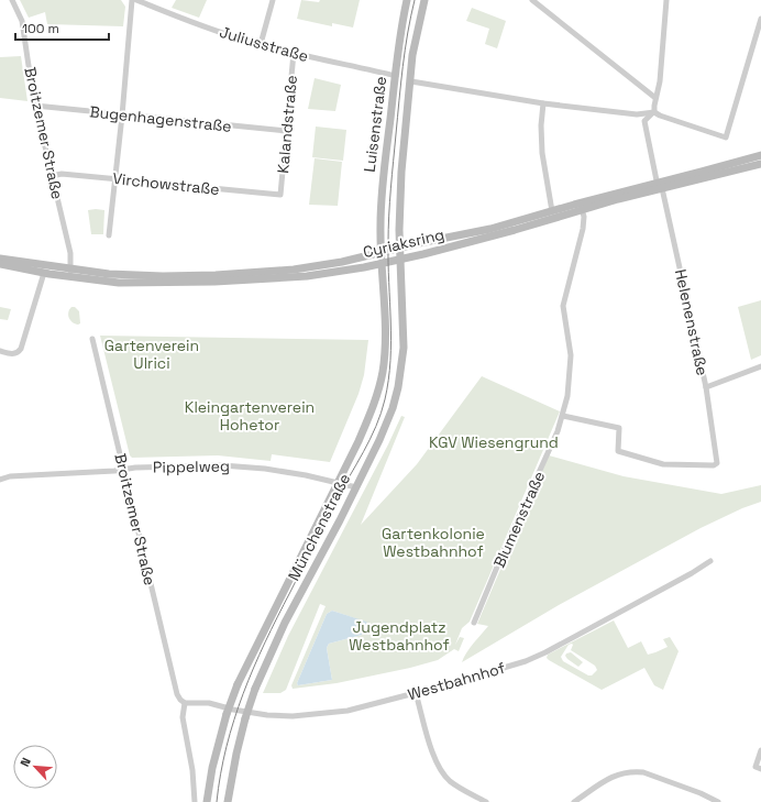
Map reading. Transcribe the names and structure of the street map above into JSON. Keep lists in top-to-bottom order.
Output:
{
  "streets": {
    "main road": ["Luisenstraße", "Cyriaksring", "Münchenstraße"],
    "street": [
      "Juliusstraße",
      "Bugenhagenstraße",
      "Kalandstraße",
      "Broitzemer Straße",
      "Virchowstraße",
      "Helenenstraße",
      "Pippelweg",
      "Blumenstraße",
      "Westbahnhof"
    ]
  },
  "crossings": [
    ["Juliusstraße", "Kalandstraße"],
    ["Juliusstraße", "Luisenstraße"],
    ["Bugenhagenstraße", "Kalandstraße"],
    ["Bugenhagenstraße", "Broitzemer Straße"],
    ["Kalandstraße", "Virchowstraße"],
    ["Luisenstraße", "Cyriaksring"],
    ["Luisenstraße", "Münchenstraße"],
    ["Broitzemer Straße", "Virchowstraße"],
    ["Broitzemer Straße", "Cyriaksring"],
    ["Broitzemer Straße", "Pippelweg"],
    ["Broitzemer Straße", "Westbahnhof"],
    ["Cyriaksring", "Helenenstraße"],
    ["Cyriaksring", "Blumenstraße"],
    ["Cyriaksring", "Münchenstraße"],
    ["Helenenstraße", "Blumenstraße"],
    ["Pippelweg", "Münchenstraße"]
  ],
  "parks": [
    "Gartenverein Ulrici",
    "Kleingartenverein Hohetor",
    "KGV Wiesengrund",
    "Gartenkolonie Westbahnhof",
    "Jugendplatz Westbahnhof"
  ],
  "scale_bar": "100 m",
  "north": "top left"
}
